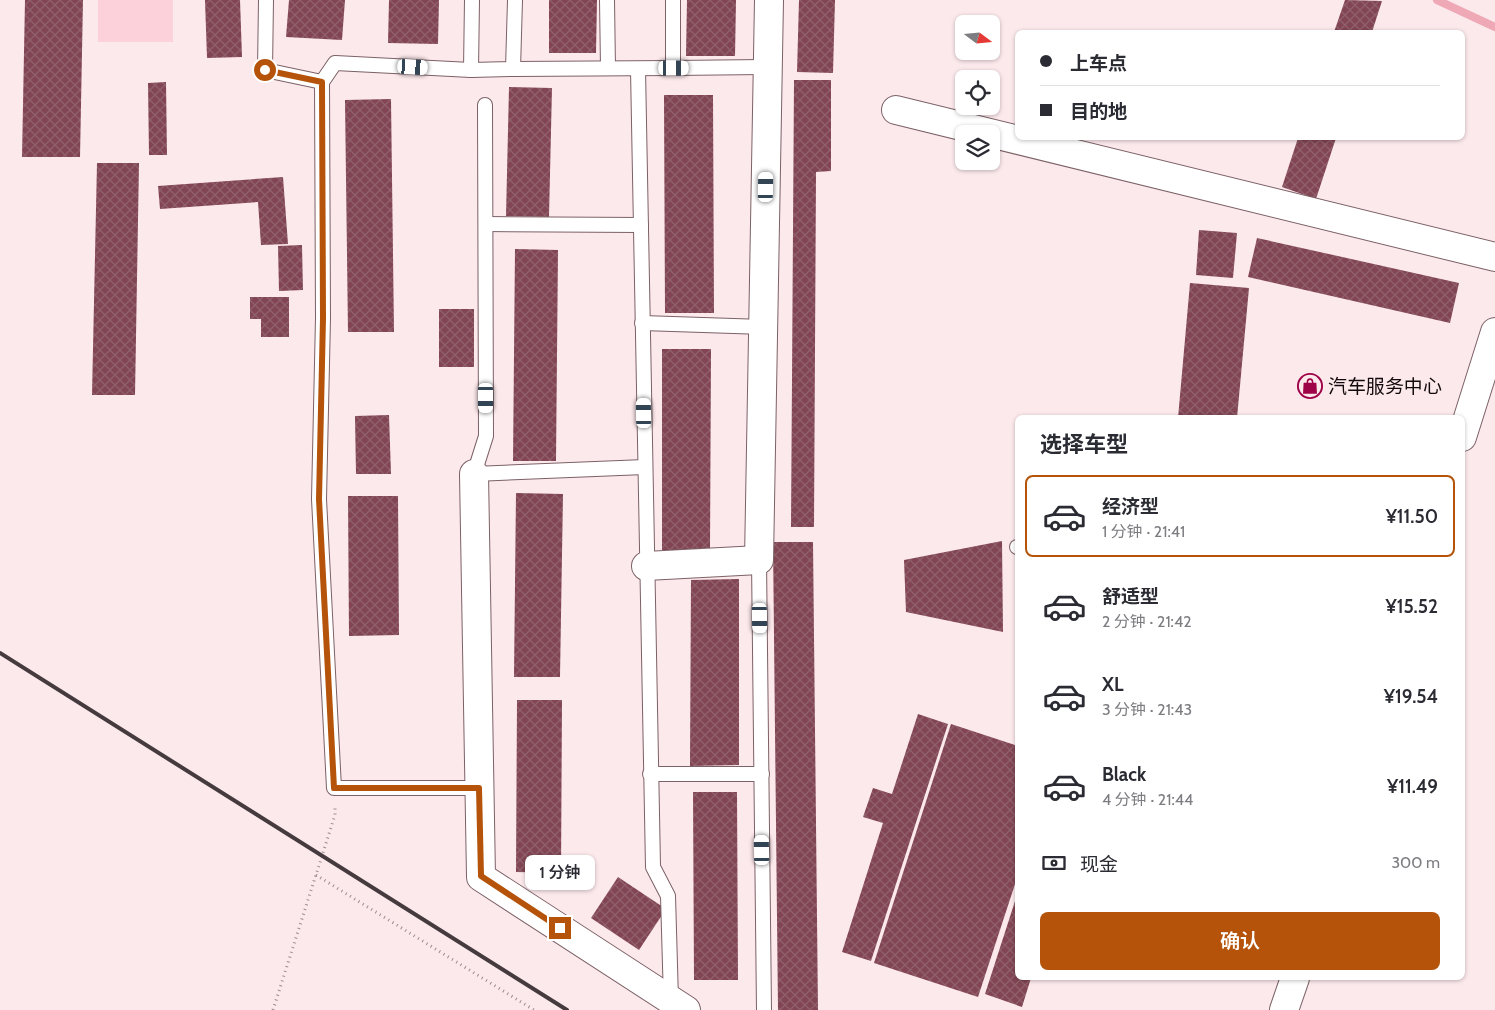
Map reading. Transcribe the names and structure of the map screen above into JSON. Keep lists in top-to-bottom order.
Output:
{
  "places": {
    "shop": ["汽车服务中心"]
  },
  "north": "right",
  "page": {
    "banner": ["上车点", "目的地"],
    "heading": "选择车型",
    "list": [
      {
        "name": "经济型",
        "note": "1 分钟 · 21:41",
        "value": "¥11.50"
      },
      {
        "name": "舒适型",
        "note": "2 分钟 · 21:42",
        "value": "¥15.52"
      },
      {
        "name": "XL",
        "note": "3 分钟 · 21:43",
        "value": "¥19.54"
      },
      {
        "name": "Black",
        "note": "4 分钟 · 21:44",
        "value": "¥11.49"
      }
    ],
    "pay": ["现金", "300 m"],
    "bubble": "1 分钟",
    "buttons": "确认"
  }
}
